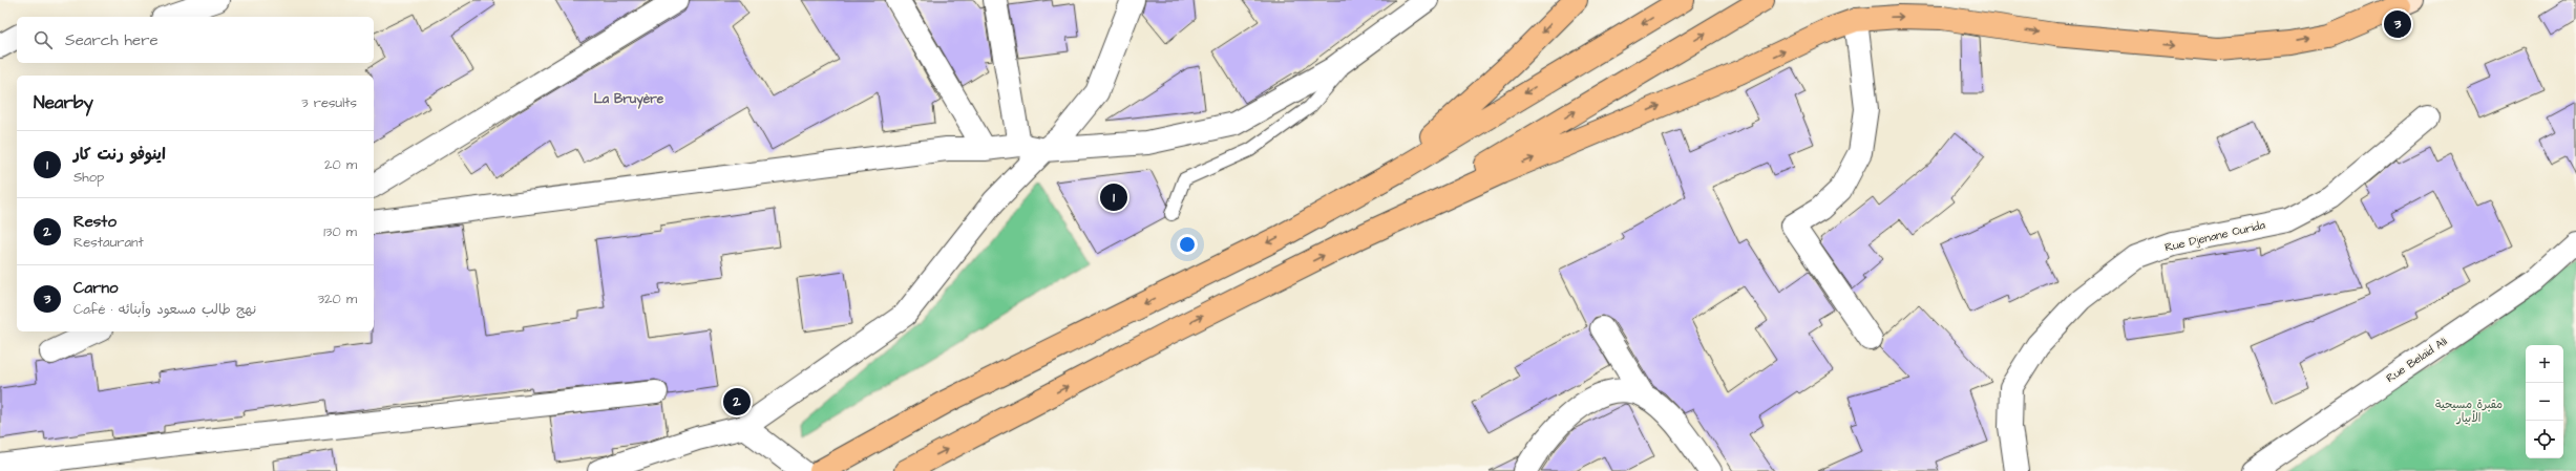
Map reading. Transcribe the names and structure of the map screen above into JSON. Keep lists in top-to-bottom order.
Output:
{
  "streets": {
    "street": ["Rue Djenane Ourida", "Rue Belaïd Ali"]
  },
  "districts": ["La Bruyère"],
  "parks": ["مقبرة مسيحية الأبيار"],
  "page": {
    "pins": ["3", "1", "2"],
    "search": "Search here",
    "heading": ["Nearby", "3 results"],
    "list": [
      {
        "mark": "1",
        "name": "اينوفو رنت كار",
        "note": "Shop",
        "value": "20 m"
      },
      {
        "mark": "2",
        "name": "Resto",
        "note": "Restaurant",
        "value": "130 m"
      },
      {
        "mark": "3",
        "name": "Carno",
        "note": "Café · نهج طالب مسعود وأبنائه",
        "value": "320 m"
      }
    ],
    "map_buttons": ["+", "−"]
  }
}
